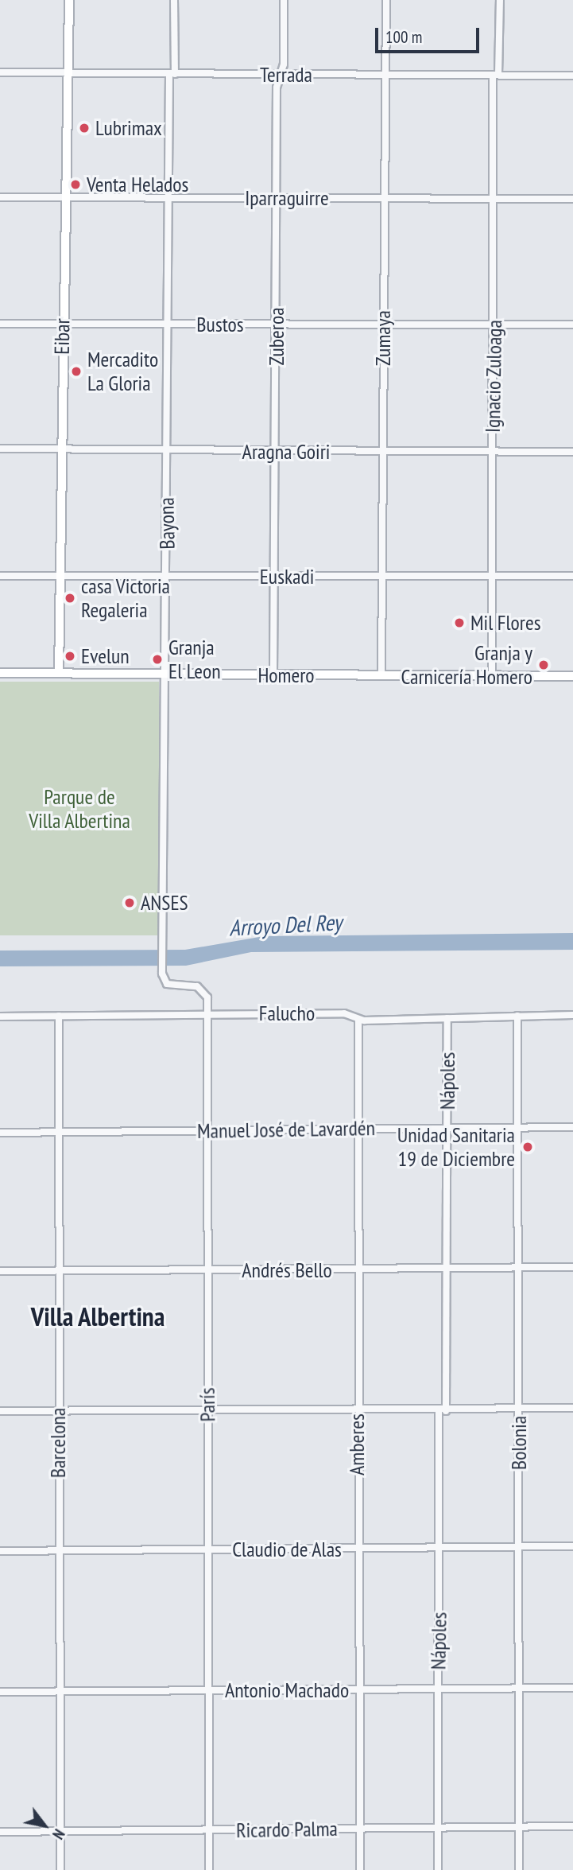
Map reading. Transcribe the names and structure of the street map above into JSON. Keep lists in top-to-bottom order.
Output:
{
  "streets": {
    "street": [
      "Terrada",
      "Iparraguirre",
      "Bustos",
      "Eibar",
      "Zuberoa",
      "Zumaya",
      "Ignacio Zuloaga",
      "Aragna Goiri",
      "Bayona",
      "Euskadi",
      "Homero",
      "Falucho",
      "Nápoles",
      "Manuel José de Lavardén",
      "Andrés Bello",
      "París",
      "Barcelona",
      "Bolonia",
      "Amberes",
      "Claudio de Alas",
      "Antonio Machado",
      "Ricardo Palma"
    ]
  },
  "crossings": [
    ["Terrada", "Eibar"],
    ["Terrada", "Zuberoa"],
    ["Terrada", "Zumaya"],
    ["Terrada", "Ignacio Zuloaga"],
    ["Terrada", "Bayona"],
    ["Iparraguirre", "Eibar"],
    ["Iparraguirre", "Zuberoa"],
    ["Iparraguirre", "Zumaya"],
    ["Iparraguirre", "Ignacio Zuloaga"],
    ["Iparraguirre", "Bayona"],
    ["Bustos", "Eibar"],
    ["Bustos", "Zuberoa"],
    ["Bustos", "Zumaya"],
    ["Bustos", "Ignacio Zuloaga"],
    ["Bustos", "Bayona"],
    ["Eibar", "Aragna Goiri"],
    ["Eibar", "Euskadi"],
    ["Eibar", "Homero"],
    ["Zuberoa", "Aragna Goiri"],
    ["Zuberoa", "Euskadi"],
    ["Zuberoa", "Homero"],
    ["Zumaya", "Aragna Goiri"],
    ["Zumaya", "Euskadi"],
    ["Zumaya", "Homero"],
    ["Ignacio Zuloaga", "Aragna Goiri"],
    ["Ignacio Zuloaga", "Euskadi"],
    ["Ignacio Zuloaga", "Homero"],
    ["Aragna Goiri", "Bayona"],
    ["Bayona", "Euskadi"],
    ["Bayona", "Homero"],
    ["Bayona", "París"],
    ["Falucho", "Nápoles"],
    ["Falucho", "París"],
    ["Falucho", "Barcelona"],
    ["Falucho", "Bolonia"],
    ["Falucho", "Amberes"],
    ["Nápoles", "Manuel José de Lavardén"],
    ["Nápoles", "Andrés Bello"],
    ["Nápoles", "Claudio de Alas"],
    ["Nápoles", "Antonio Machado"],
    ["Nápoles", "Ricardo Palma"],
    ["Manuel José de Lavardén", "París"],
    ["Manuel José de Lavardén", "Barcelona"],
    ["Manuel José de Lavardén", "Bolonia"],
    ["Manuel José de Lavardén", "Amberes"],
    ["Andrés Bello", "París"],
    ["Andrés Bello", "Barcelona"],
    ["Andrés Bello", "Bolonia"],
    ["Andrés Bello", "Amberes"],
    ["París", "Claudio de Alas"],
    ["París", "Antonio Machado"],
    ["París", "Ricardo Palma"],
    ["Barcelona", "Claudio de Alas"],
    ["Barcelona", "Antonio Machado"],
    ["Barcelona", "Ricardo Palma"],
    ["Bolonia", "Claudio de Alas"],
    ["Bolonia", "Antonio Machado"],
    ["Bolonia", "Ricardo Palma"],
    ["Amberes", "Claudio de Alas"],
    ["Amberes", "Antonio Machado"],
    ["Amberes", "Ricardo Palma"]
  ],
  "districts": ["Villa Albertina"],
  "water": ["Arroyo Del Rey"],
  "parks": ["Parque de Villa Albertina"],
  "places": [
    "Lubrimax",
    "Venta Helados",
    "Mercadito La Gloria",
    "casa Victoria Regaleria",
    "Mil Flores",
    "Evelun",
    "Granja El Leon",
    "Granja y Carnicería Homero",
    "ANSES",
    "Unidad Sanitaria 19 de Diciembre"
  ],
  "scale_bar": "100 m",
  "north": "bottom right"
}
